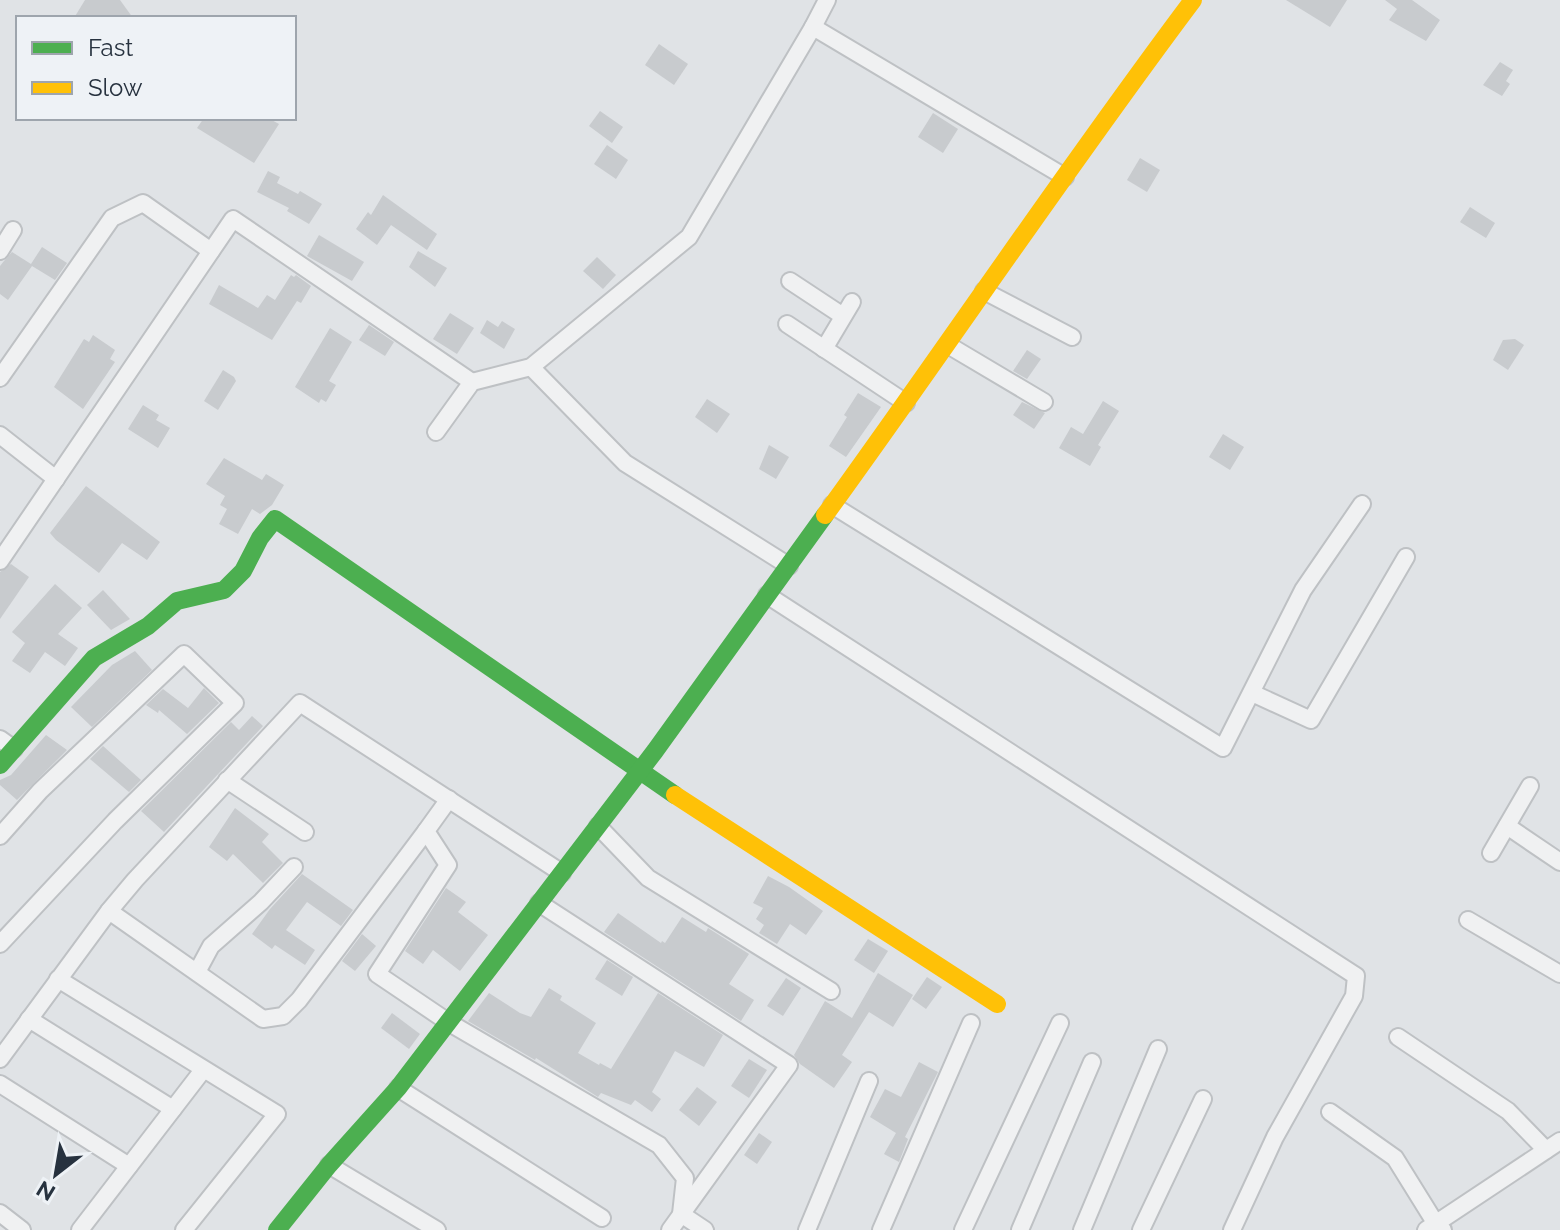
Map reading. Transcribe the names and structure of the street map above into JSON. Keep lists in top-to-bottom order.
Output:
{
  "legend": ["Fast", "Slow"],
  "north": "bottom left"
}
